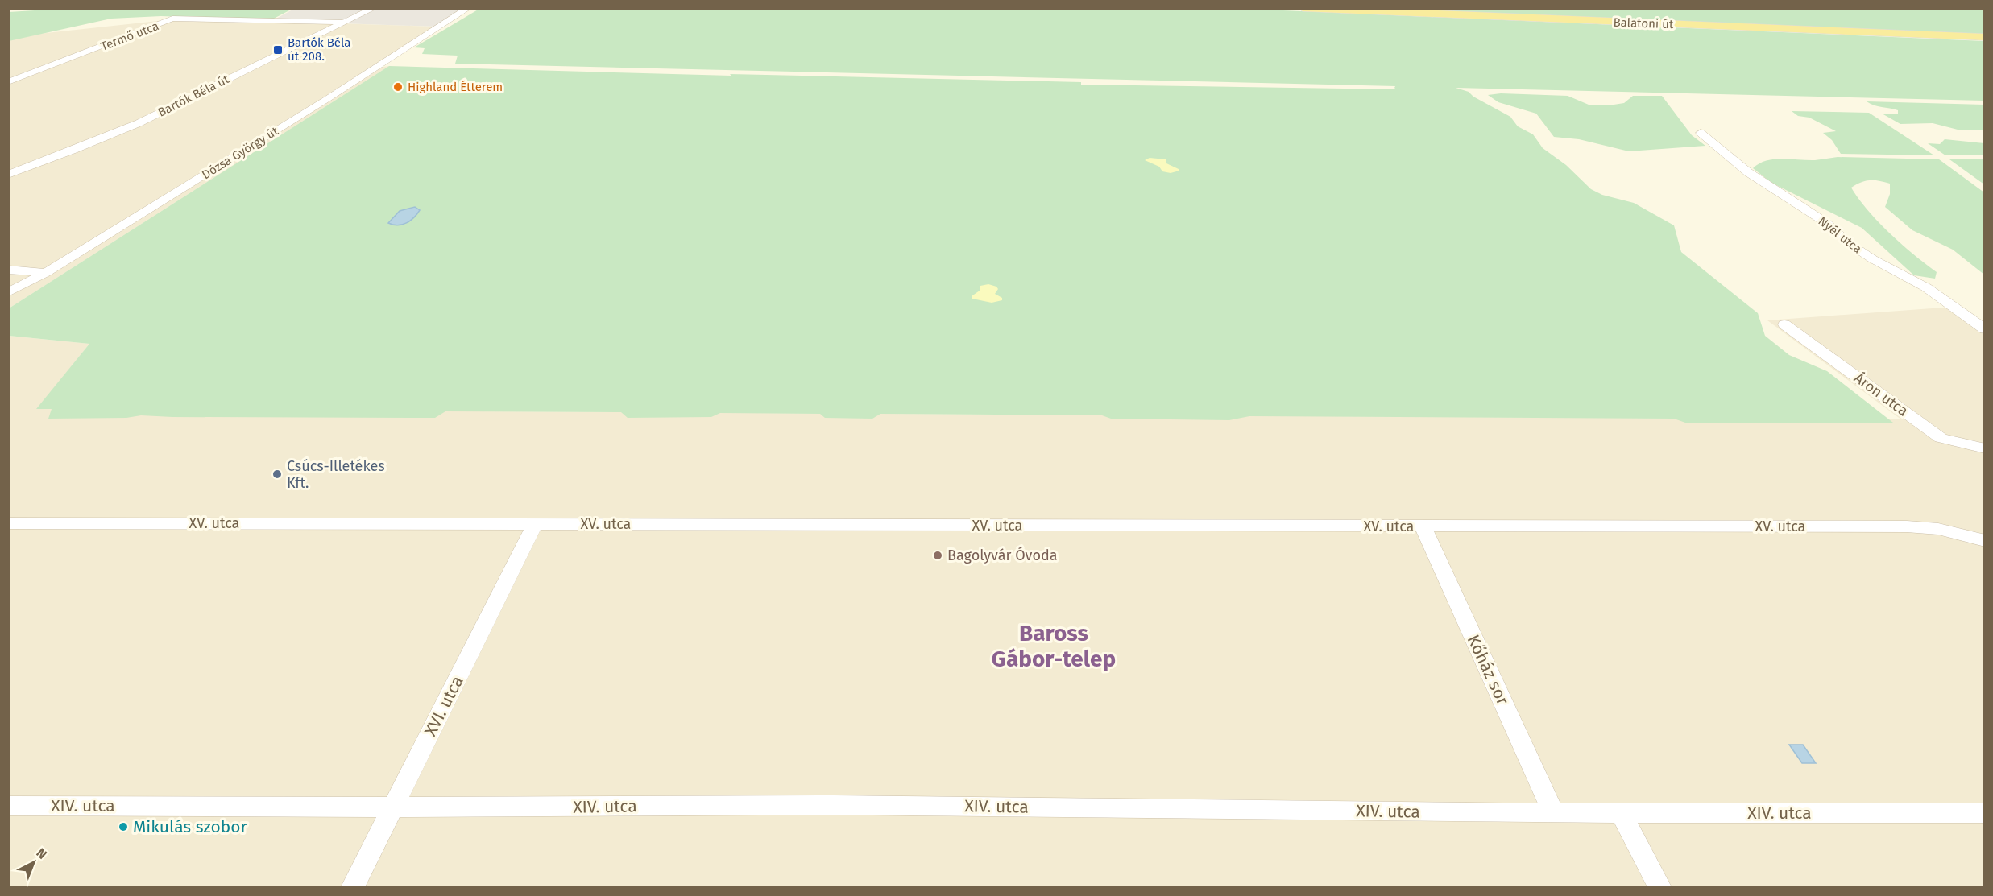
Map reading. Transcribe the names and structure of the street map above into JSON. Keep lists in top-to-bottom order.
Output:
{
  "streets": {
    "main road": ["Balatoni út"],
    "street": [
      "Termő utca",
      "Bartók Béla út",
      "Dózsa György út",
      "Nyél utca",
      "Áron utca",
      "XV. utca",
      "Kőház sor",
      "XVI. utca",
      "XIV. utca"
    ]
  },
  "crossings": [
    ["Termő utca", "Bartók Béla út"],
    ["XV. utca", "Kőház sor"],
    ["XV. utca", "XVI. utca"],
    ["Kőház sor", "XIV. utca"],
    ["XVI. utca", "XIV. utca"]
  ],
  "districts": ["Baross Gábor-telep"],
  "places": {
    "transit": ["Bartók Béla út 208."],
    "other": [
      "Highland Étterem",
      "Csúcs-Illetékes Kft.",
      "Bagolyvár Óvoda",
      "Mikulás szobor"
    ]
  },
  "north": "top right"
}
